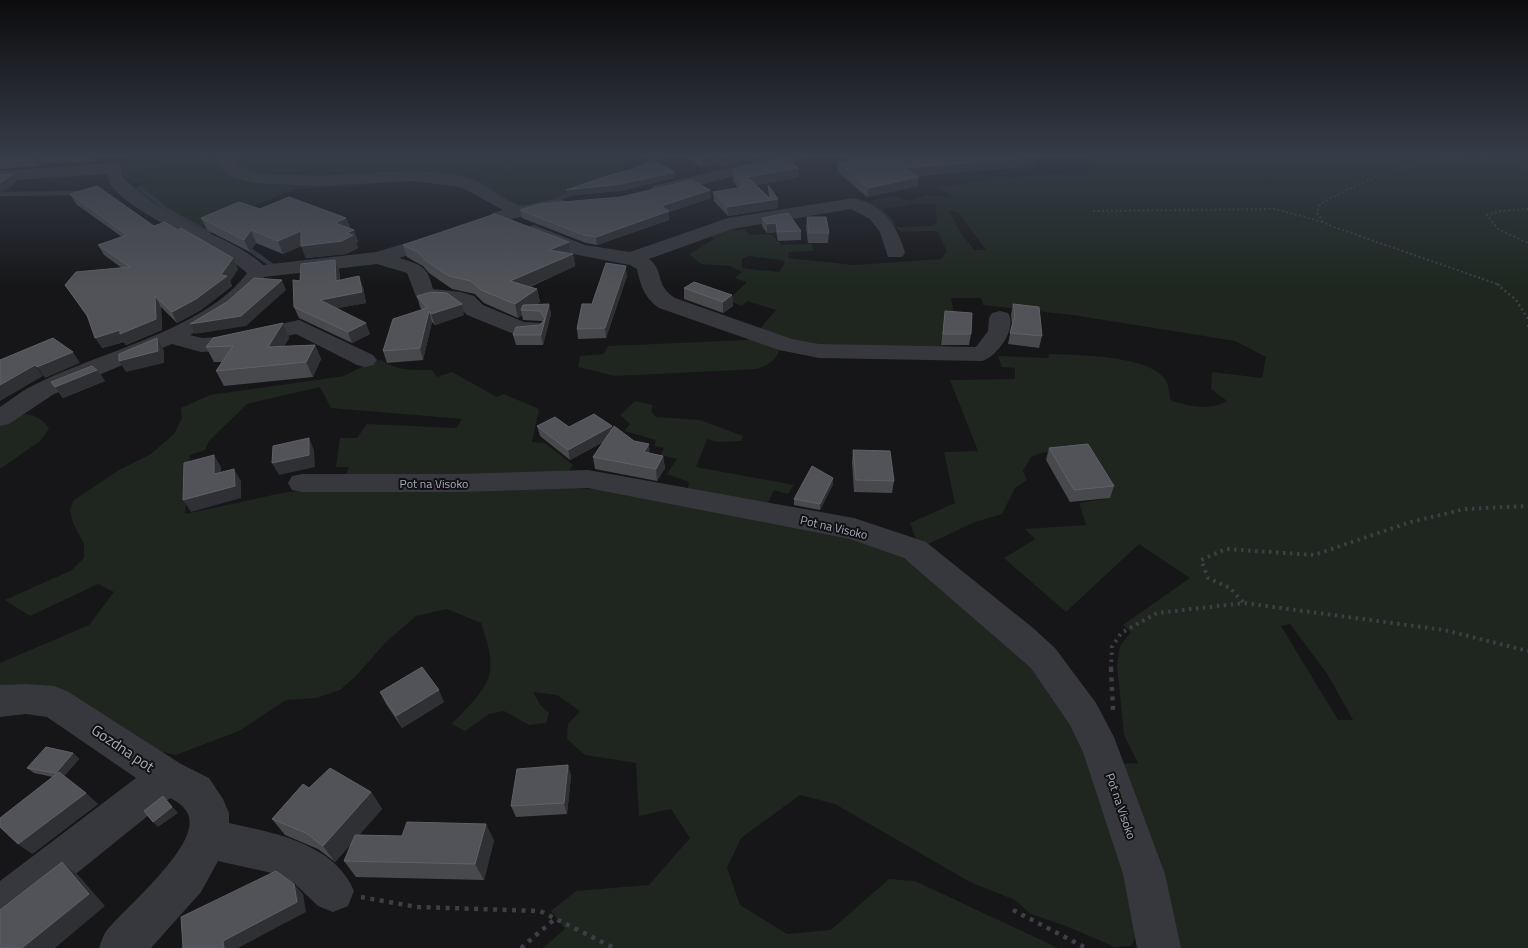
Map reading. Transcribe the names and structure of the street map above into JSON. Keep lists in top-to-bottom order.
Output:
{
  "streets": {
    "street": ["Pot na Visoko", "Gozdna pot"]
  }
}
